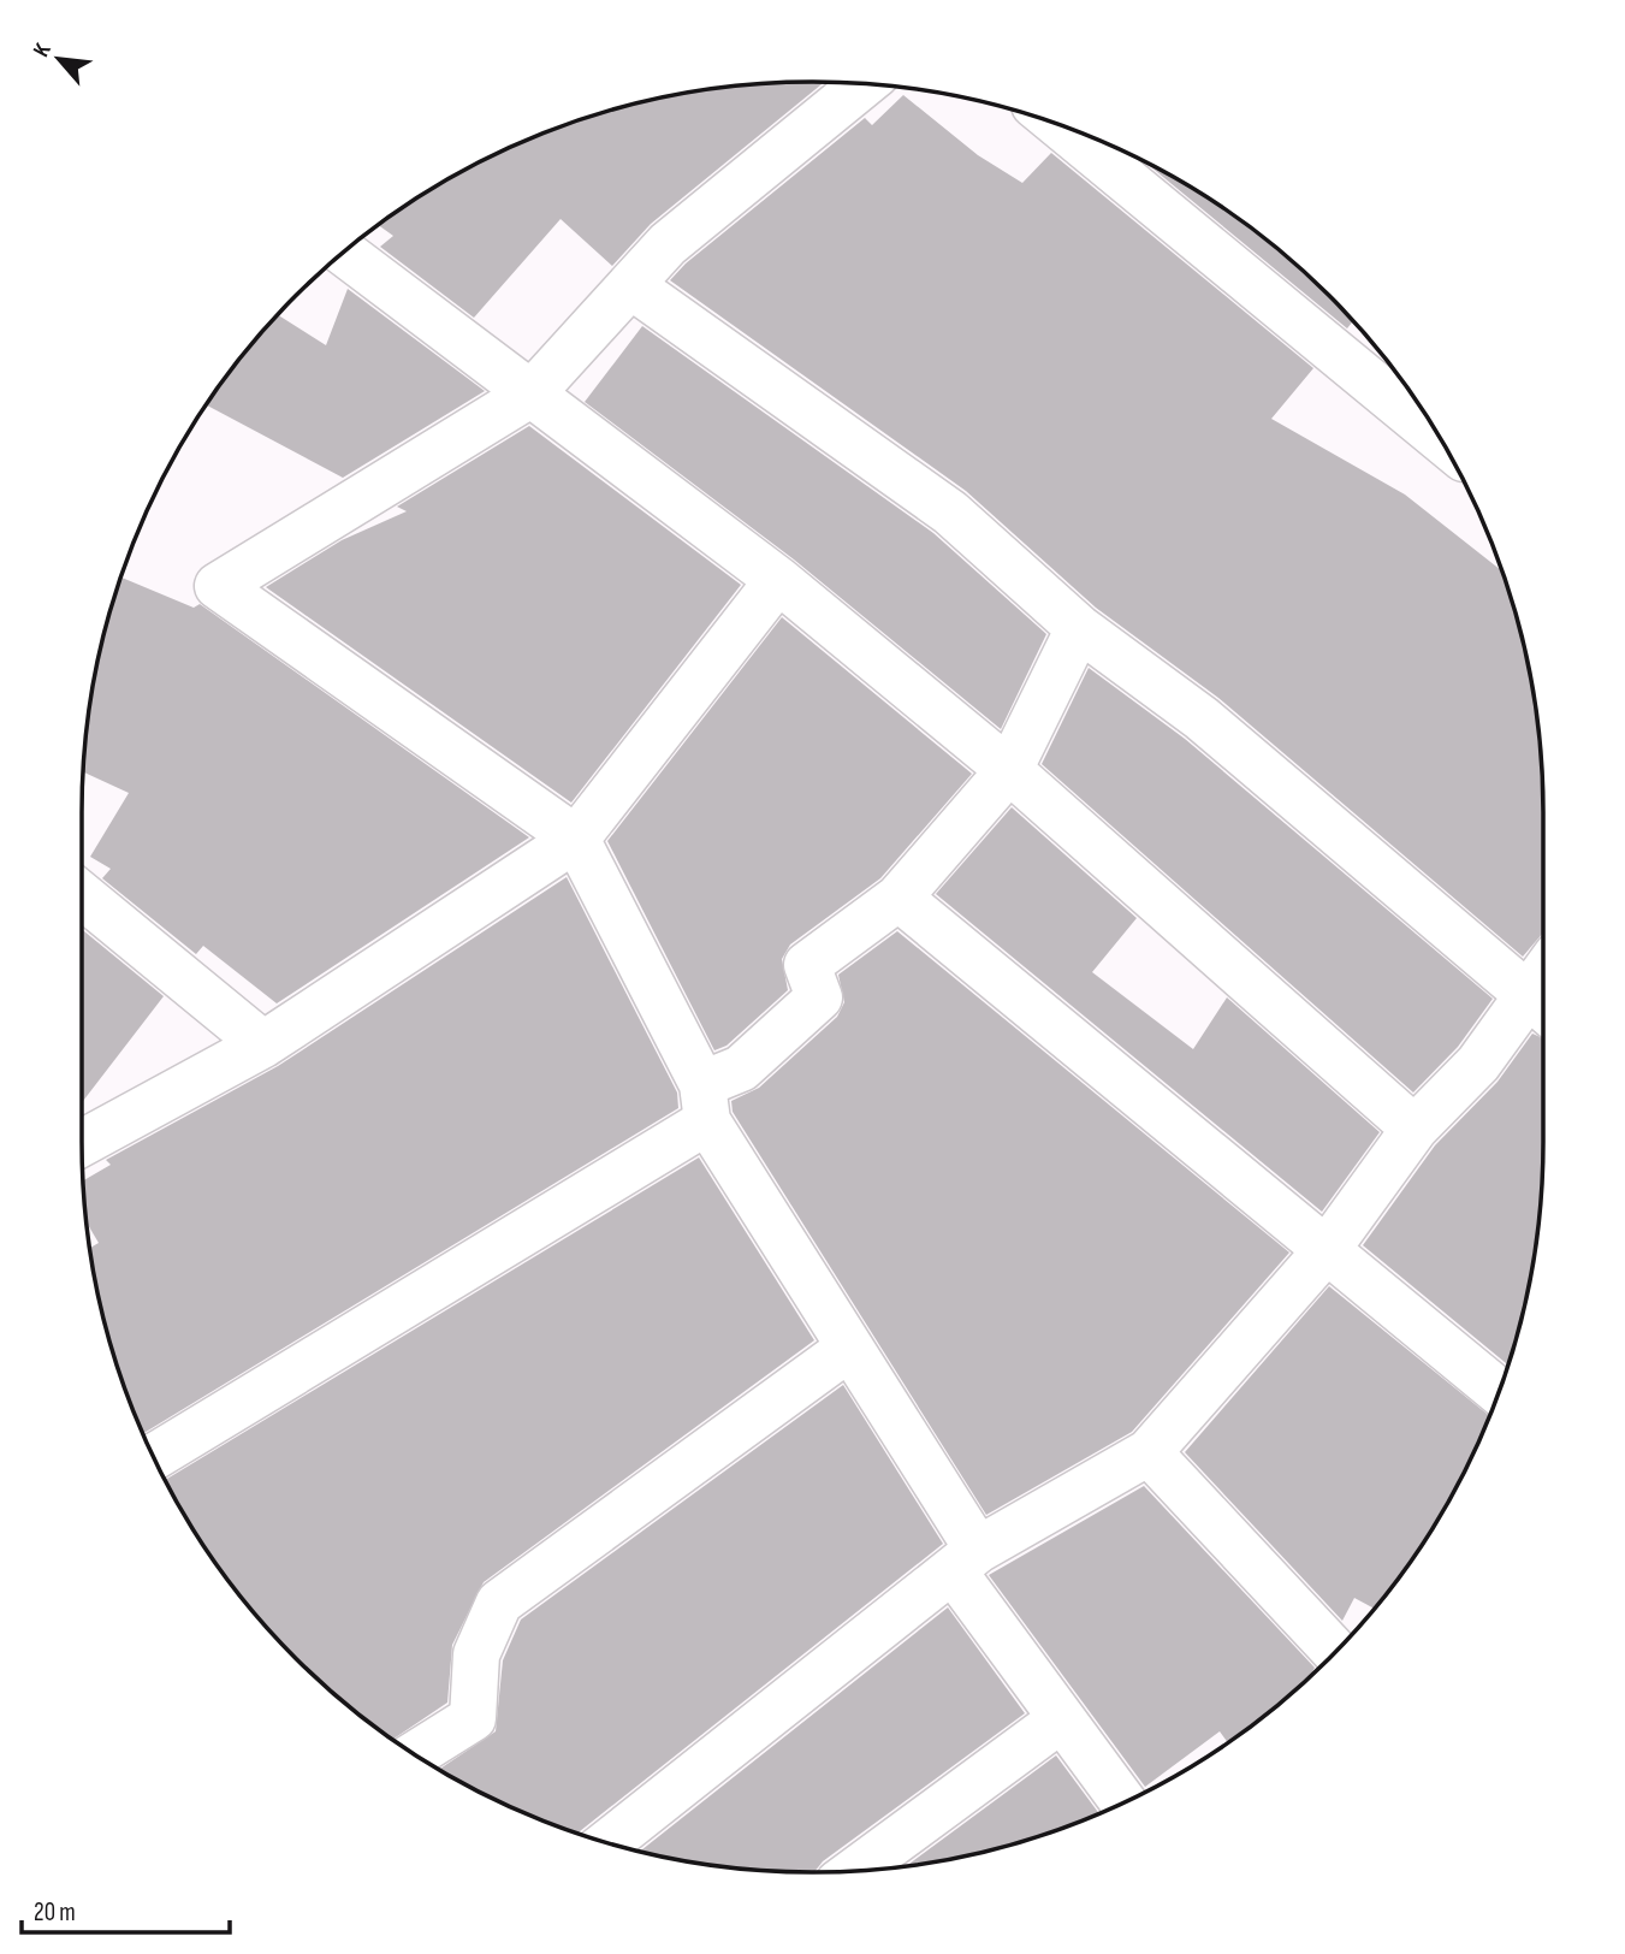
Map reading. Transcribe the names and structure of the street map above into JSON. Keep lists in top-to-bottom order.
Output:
{
  "scale_bar": "20 m",
  "north": "top left"
}
